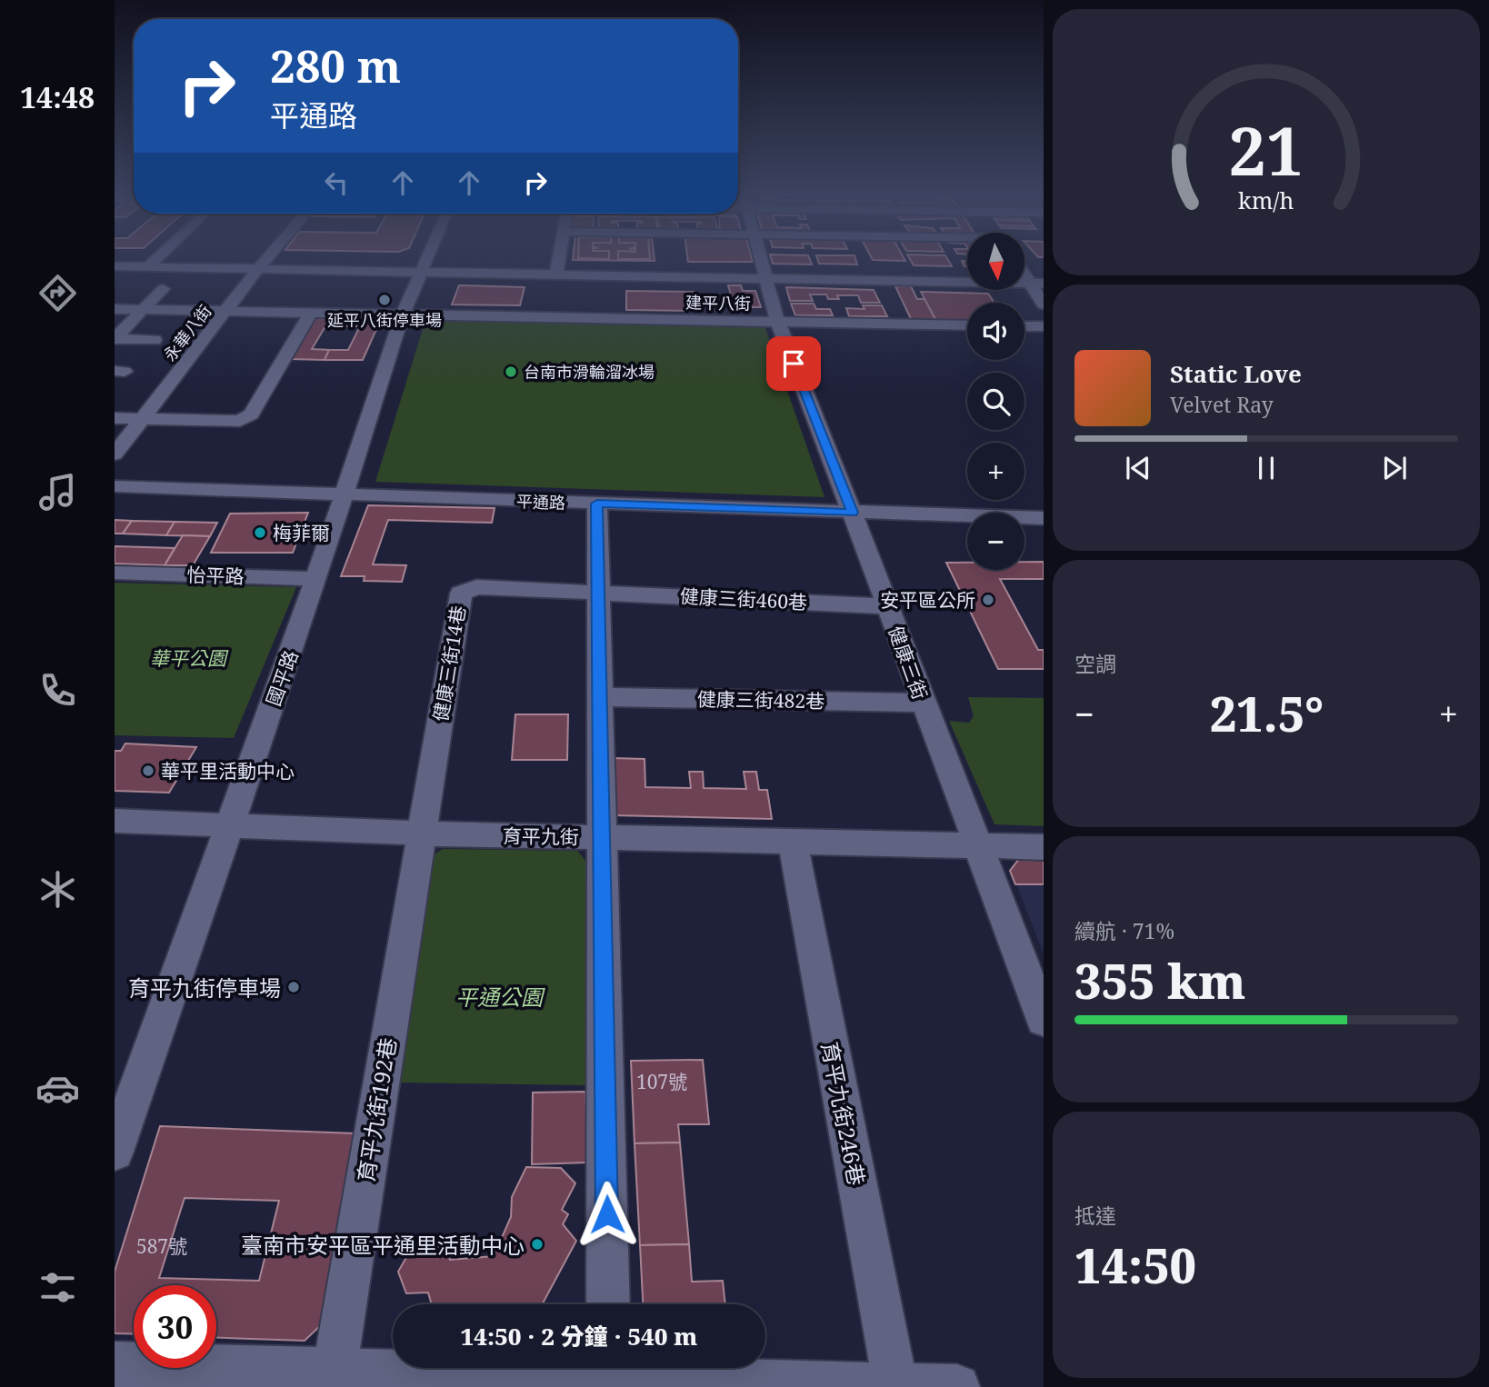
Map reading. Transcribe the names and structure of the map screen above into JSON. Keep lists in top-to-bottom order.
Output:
{
  "streets": {
    "street": [
      "建平八街",
      "永華八街",
      "平通路",
      "怡平路",
      "健康三街460巷",
      "健康三街",
      "健康三街14巷",
      "國平路",
      "健康三街482巷",
      "育平九街",
      "育平九街192巷",
      "育平九街246巷"
    ]
  },
  "crossings": [
    ["建平八街", "永華八街"],
    ["建平八街", "健康三街"],
    ["建平八街", "國平路"],
    ["平通路", "健康三街"],
    ["平通路", "國平路"],
    ["怡平路", "國平路"],
    ["健康三街460巷", "健康三街"],
    ["健康三街460巷", "健康三街14巷"],
    ["健康三街", "健康三街482巷"],
    ["健康三街", "育平九街"],
    ["健康三街14巷", "育平九街"],
    ["健康三街14巷", "育平九街192巷"],
    ["國平路", "育平九街"],
    ["育平九街", "育平九街192巷"],
    ["育平九街", "育平九街246巷"]
  ],
  "parks": ["華平公園", "平通公園"],
  "places": [
    "延平八街停車場",
    "台南市滑輪溜冰場",
    "梅菲爾",
    "安平區公所",
    "華平里活動中心",
    "育平九街停車場",
    "臺南市安平區平通里活動中心"
  ],
  "house_numbers": ["107號", "587號"],
  "north": "bottom",
  "page": {
    "tabs": "14:48",
    "turn": ["280 m", "平通路"],
    "map_buttons": ["+", "−"],
    "song": ["Static Love", "Velvet Ray"],
    "tile": [
      "空調",
      ["續航 · 71%", "355 km"],
      ["抵達", "14:50"]
    ],
    "heat": ["−", "21.5°", "+"],
    "limit": "30",
    "trip": "14:50 · 2 分鐘 · 540 m",
    "gauge": ["21", "km/h"]
  }
}
